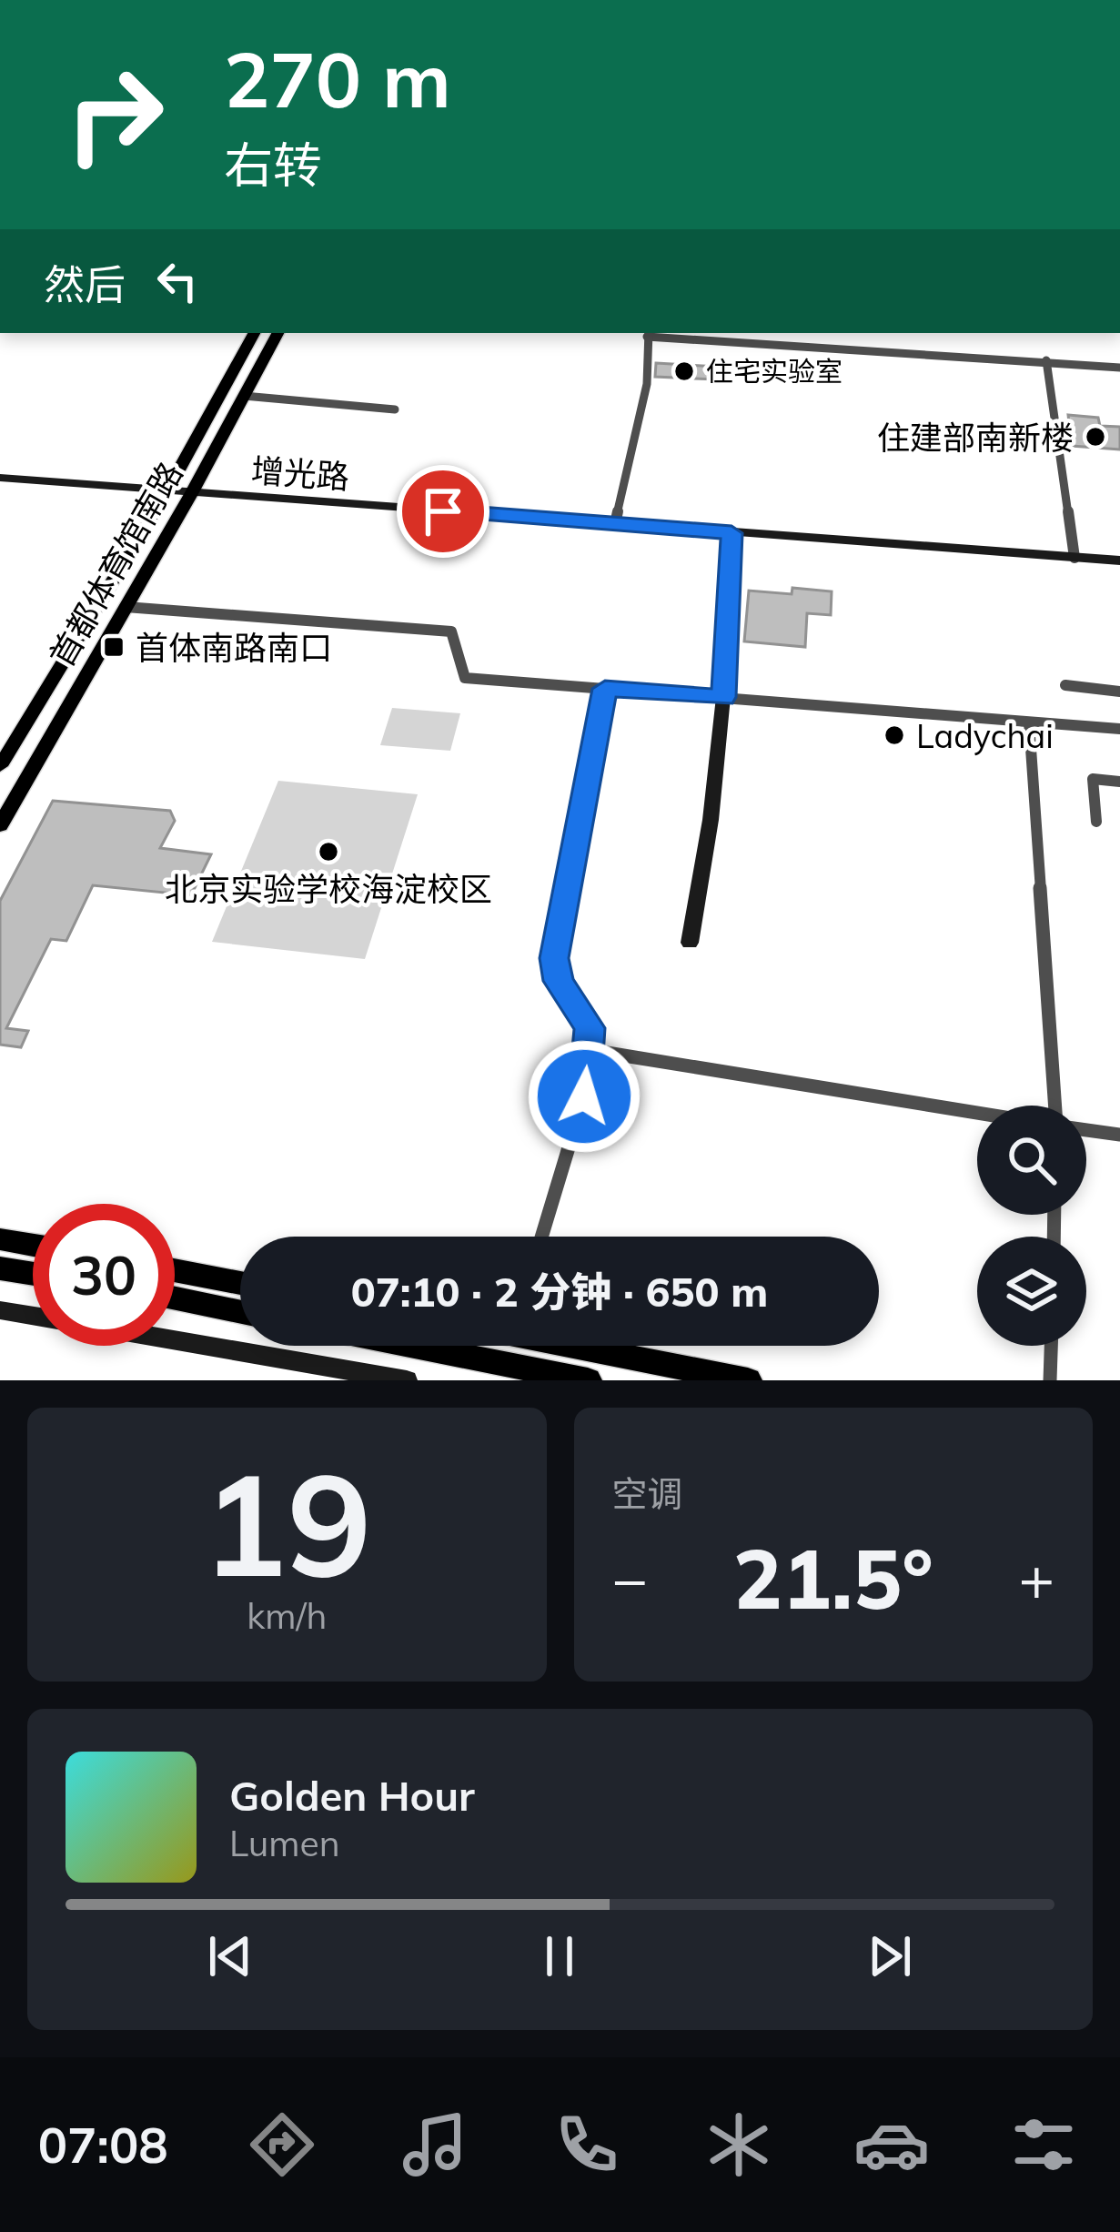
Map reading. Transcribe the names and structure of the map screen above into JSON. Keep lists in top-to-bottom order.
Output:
{
  "streets": {
    "main road": ["首都体育馆南路"],
    "street": ["增光路"]
  },
  "crossings": [
    ["增光路", "首都体育馆南路"]
  ],
  "places": {
    "other": [
      "住宅实验室",
      "住建部南新楼",
      "Ladychai",
      "北京实验学校海淀校区"
    ],
    "transit": ["首体南路南口"]
  },
  "page": {
    "turn": ["270 m", "右转"],
    "then": "然后",
    "limit": "30",
    "trip": "07:10 · 2 分钟 · 650 m",
    "tile": [
      ["19", "km/h"],
      "空调"
    ],
    "heat": ["−", "21.5°", "+"],
    "song": ["Golden Hour", "Lumen"],
    "tabs": "07:08"
  }
}
